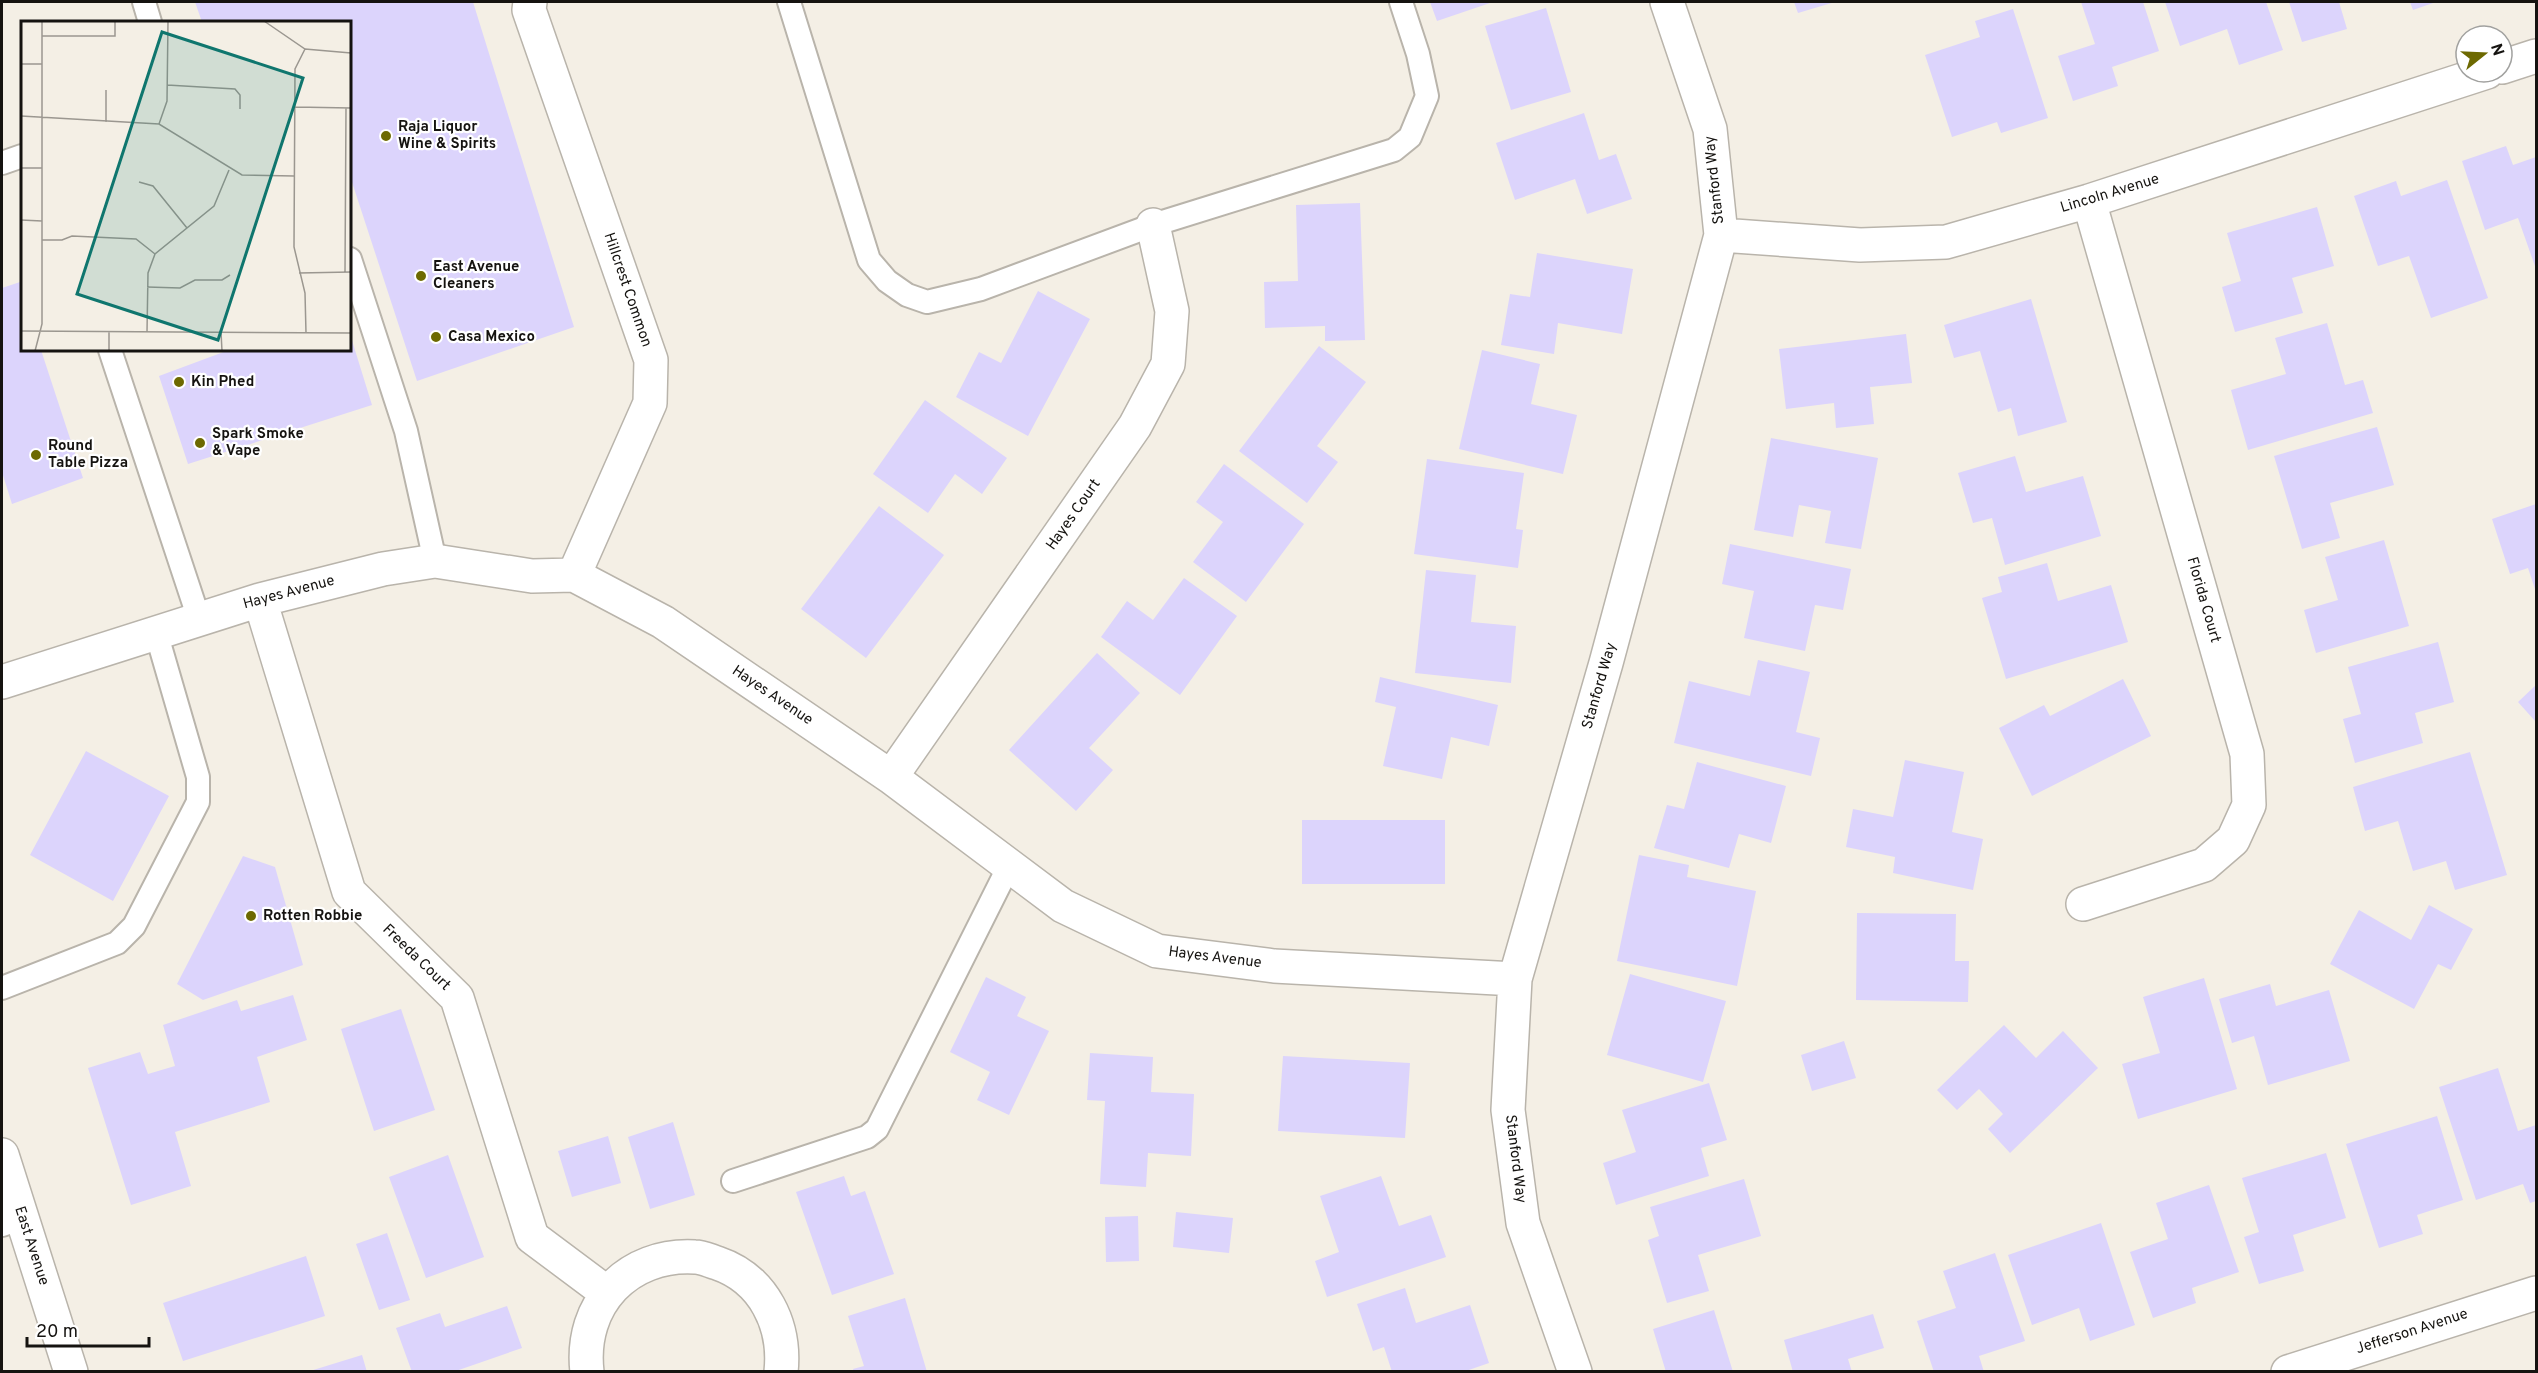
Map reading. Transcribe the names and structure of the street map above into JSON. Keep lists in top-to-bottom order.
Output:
{
  "streets": {
    "street": [
      "Stanford Way",
      "Lincoln Avenue",
      "Hillcrest Common",
      "Hayes Court",
      "Hayes Avenue",
      "Florida Court",
      "Freeda Court",
      "East Avenue",
      "Jefferson Avenue"
    ]
  },
  "crossings": [
    ["Stanford Way", "Lincoln Avenue"],
    ["Stanford Way", "Hayes Avenue"],
    ["Lincoln Avenue", "Florida Court"],
    ["Hillcrest Common", "Hayes Avenue"],
    ["Hayes Court", "Hayes Avenue"],
    ["Hayes Avenue", "Freeda Court"]
  ],
  "places": [
    "Raja Liquor Wine & Spirits",
    "East Avenue Cleaners",
    "Casa Mexico",
    "Kin Phed",
    "Spark Smoke & Vape",
    "Round Table Pizza",
    "Rotten Robbie"
  ],
  "scale_bar": "20 m",
  "north": "right"
}
